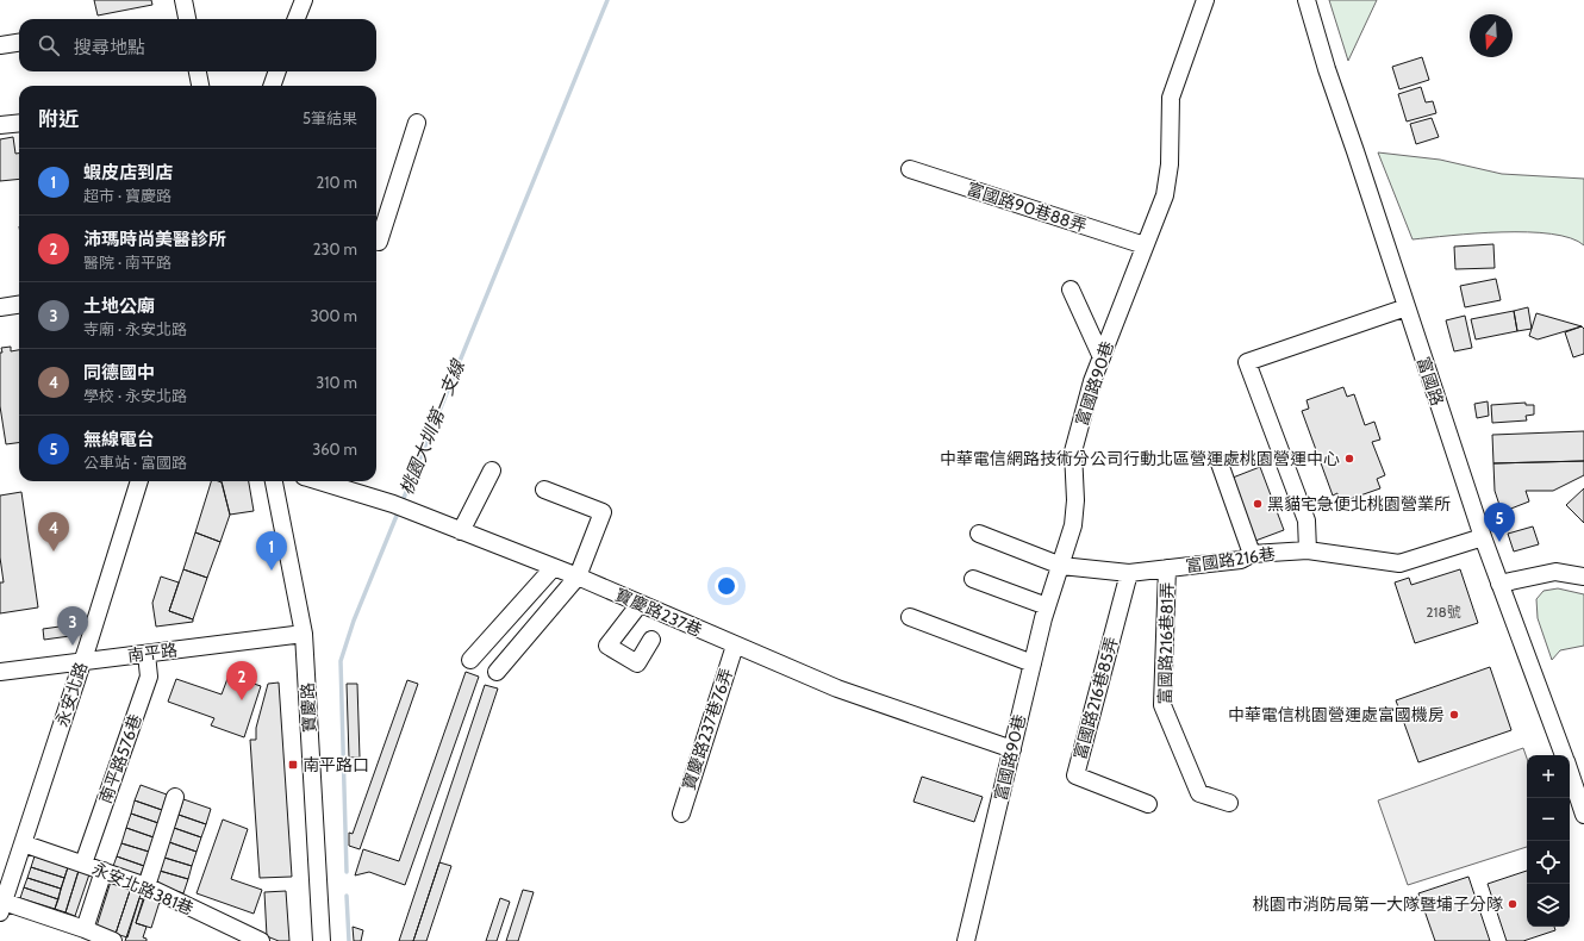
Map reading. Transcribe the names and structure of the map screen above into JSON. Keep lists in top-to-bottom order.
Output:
{
  "streets": {
    "street": [
      "富國路90巷88弄",
      "富國路",
      "富國路90巷",
      "富國路216巷",
      "寶慶路237巷",
      "富國路216巷81弄",
      "南平路",
      "永安北路",
      "富國路216巷85弄",
      "寶慶路",
      "寶慶路237巷76弄",
      "南平路576巷",
      "永安北路381巷"
    ]
  },
  "crossings": [
    ["富國路90巷88弄", "富國路90巷"],
    ["富國路", "富國路216巷"],
    ["富國路90巷", "富國路216巷"],
    ["富國路90巷", "寶慶路237巷"],
    ["富國路216巷", "富國路216巷81弄"],
    ["富國路216巷", "富國路216巷85弄"],
    ["寶慶路237巷", "寶慶路237巷76弄"],
    ["南平路", "永安北路"],
    ["南平路", "寶慶路"],
    ["南平路", "南平路576巷"],
    ["永安北路", "永安北路381巷"],
    ["南平路576巷", "永安北路381巷"]
  ],
  "water": ["桃園大圳第一支線"],
  "places": {
    "other": [
      "中華電信網路技術分公司行動北區營運處桃園營運中心",
      "黑貓宅急便北桃園營業所",
      "中華電信桃園營運處富國機房",
      "桃園市消防局第一大隊暨埔子分隊"
    ],
    "transit": ["南平路口"]
  },
  "house_numbers": ["218號"],
  "north": "bottom",
  "page": {
    "search": "搜尋地點",
    "heading": ["附近", "5筆結果"],
    "list": [
      {
        "mark": "1",
        "name": "蝦皮店到店",
        "note": "超市 · 寶慶路",
        "value": "210 m"
      },
      {
        "mark": "2",
        "name": "沛瑪時尚美醫診所",
        "note": "醫院 · 南平路",
        "value": "230 m"
      },
      {
        "mark": "3",
        "name": "土地公廟",
        "note": "寺廟 · 永安北路",
        "value": "300 m"
      },
      {
        "mark": "4",
        "name": "同德國中",
        "note": "學校 · 永安北路",
        "value": "310 m"
      },
      {
        "mark": "5",
        "name": "無線電台",
        "note": "公車站 · 富國路",
        "value": "360 m"
      }
    ],
    "pins": [
      "5",
      "4",
      "1",
      "3",
      "2"
    ],
    "map_buttons": ["+", "−"]
  }
}
